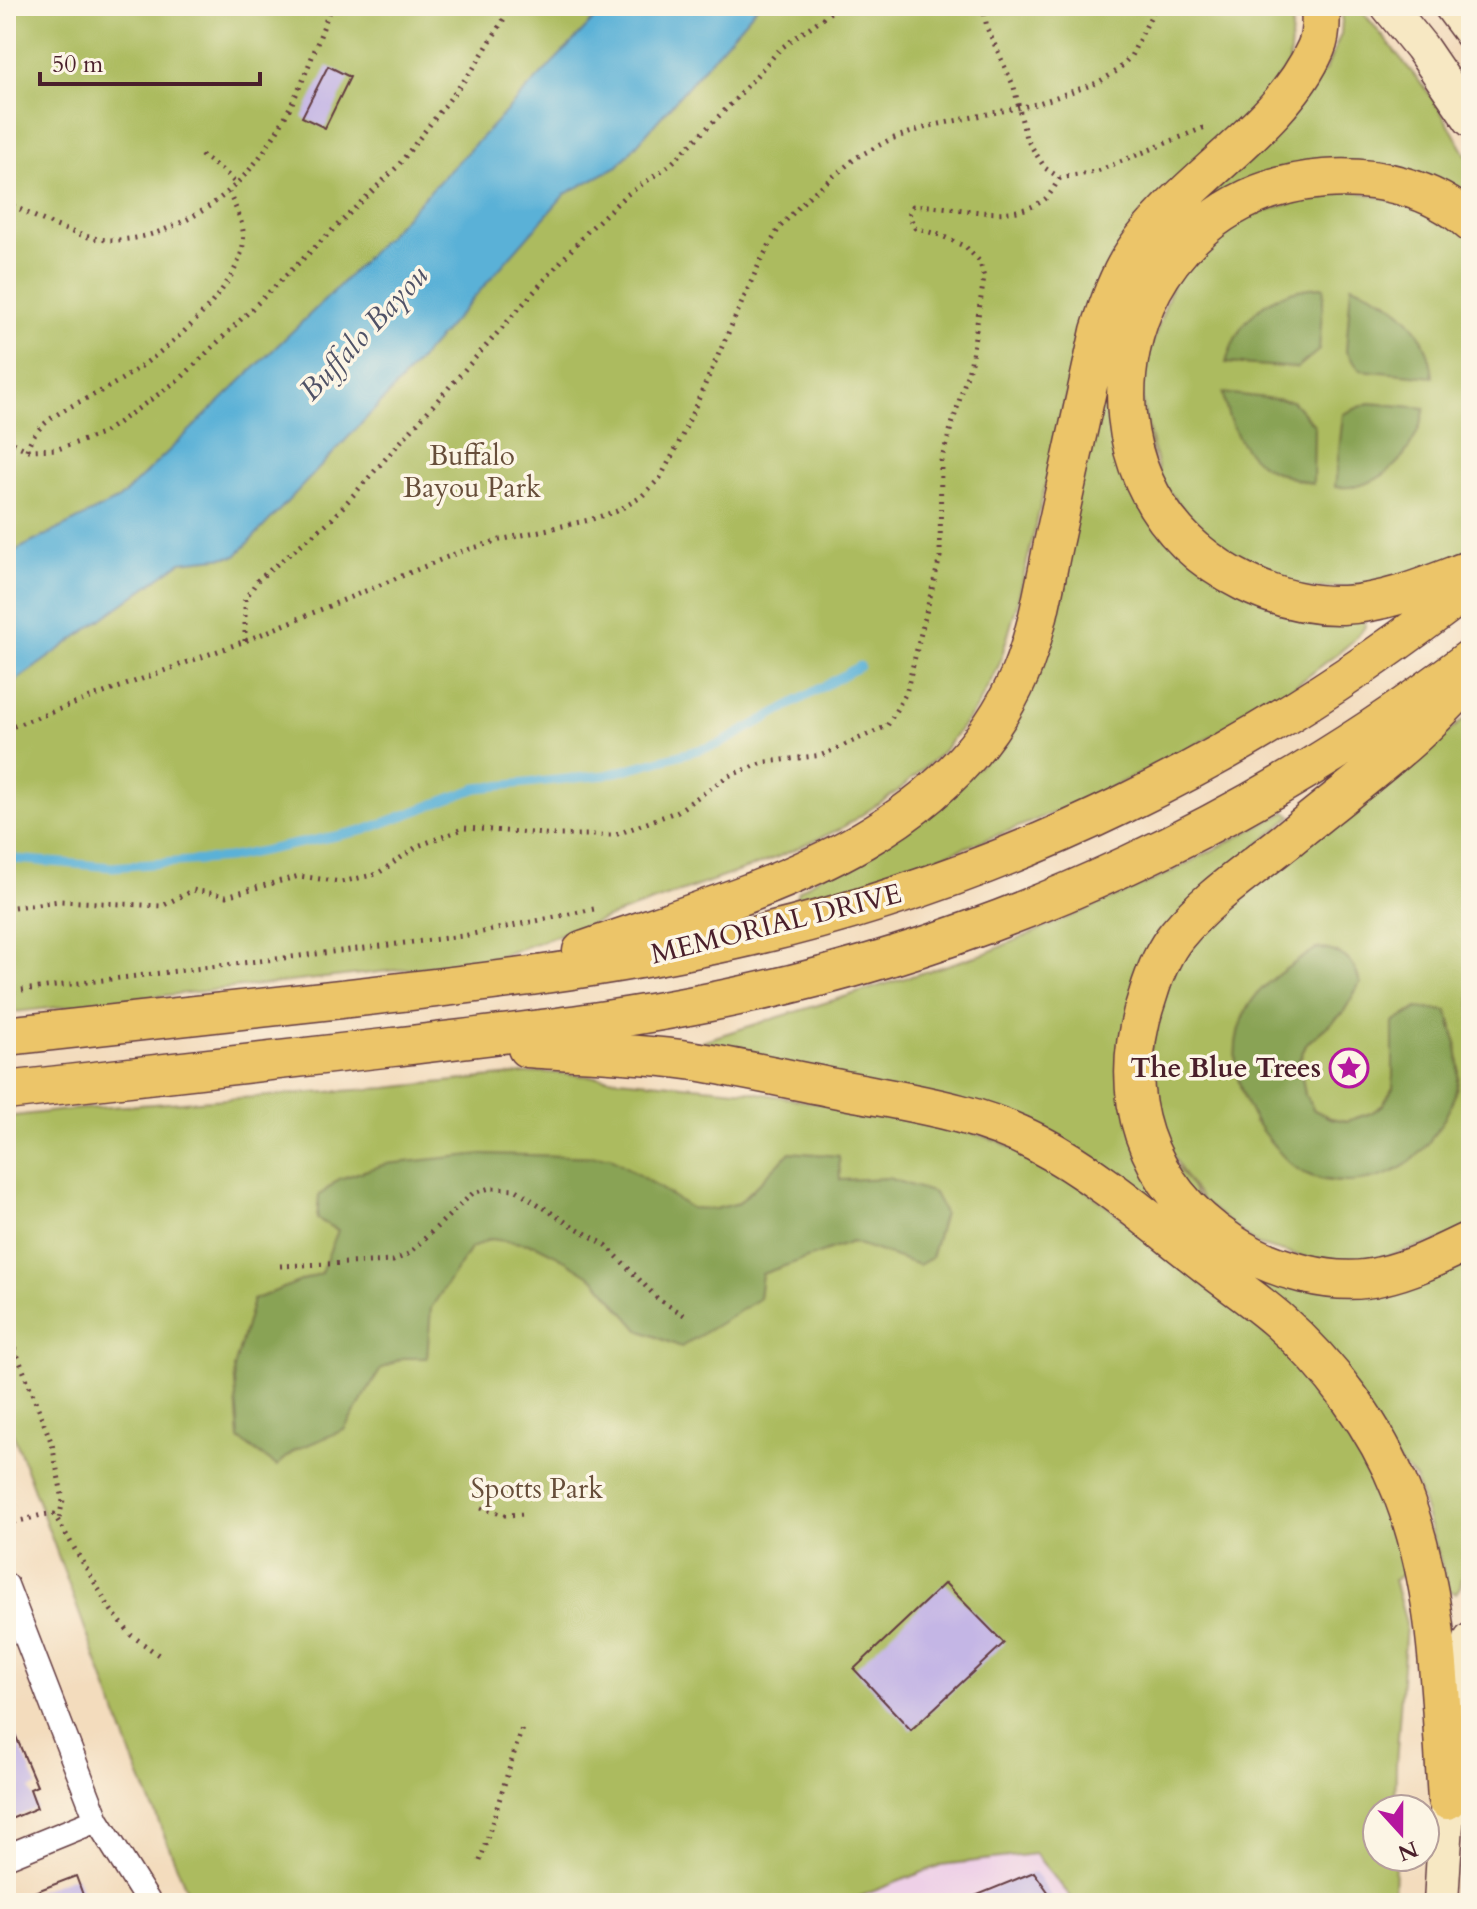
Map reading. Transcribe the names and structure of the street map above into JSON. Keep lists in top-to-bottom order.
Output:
{
  "streets": {
    "main road": ["MEMORIAL DRIVE"]
  },
  "water": ["Buffalo Bayou"],
  "parks": ["Buffalo Bayou Park", "Spotts Park"],
  "places": {
    "place": ["The Blue Trees"]
  },
  "scale_bar": "50 m",
  "north": "bottom"
}
